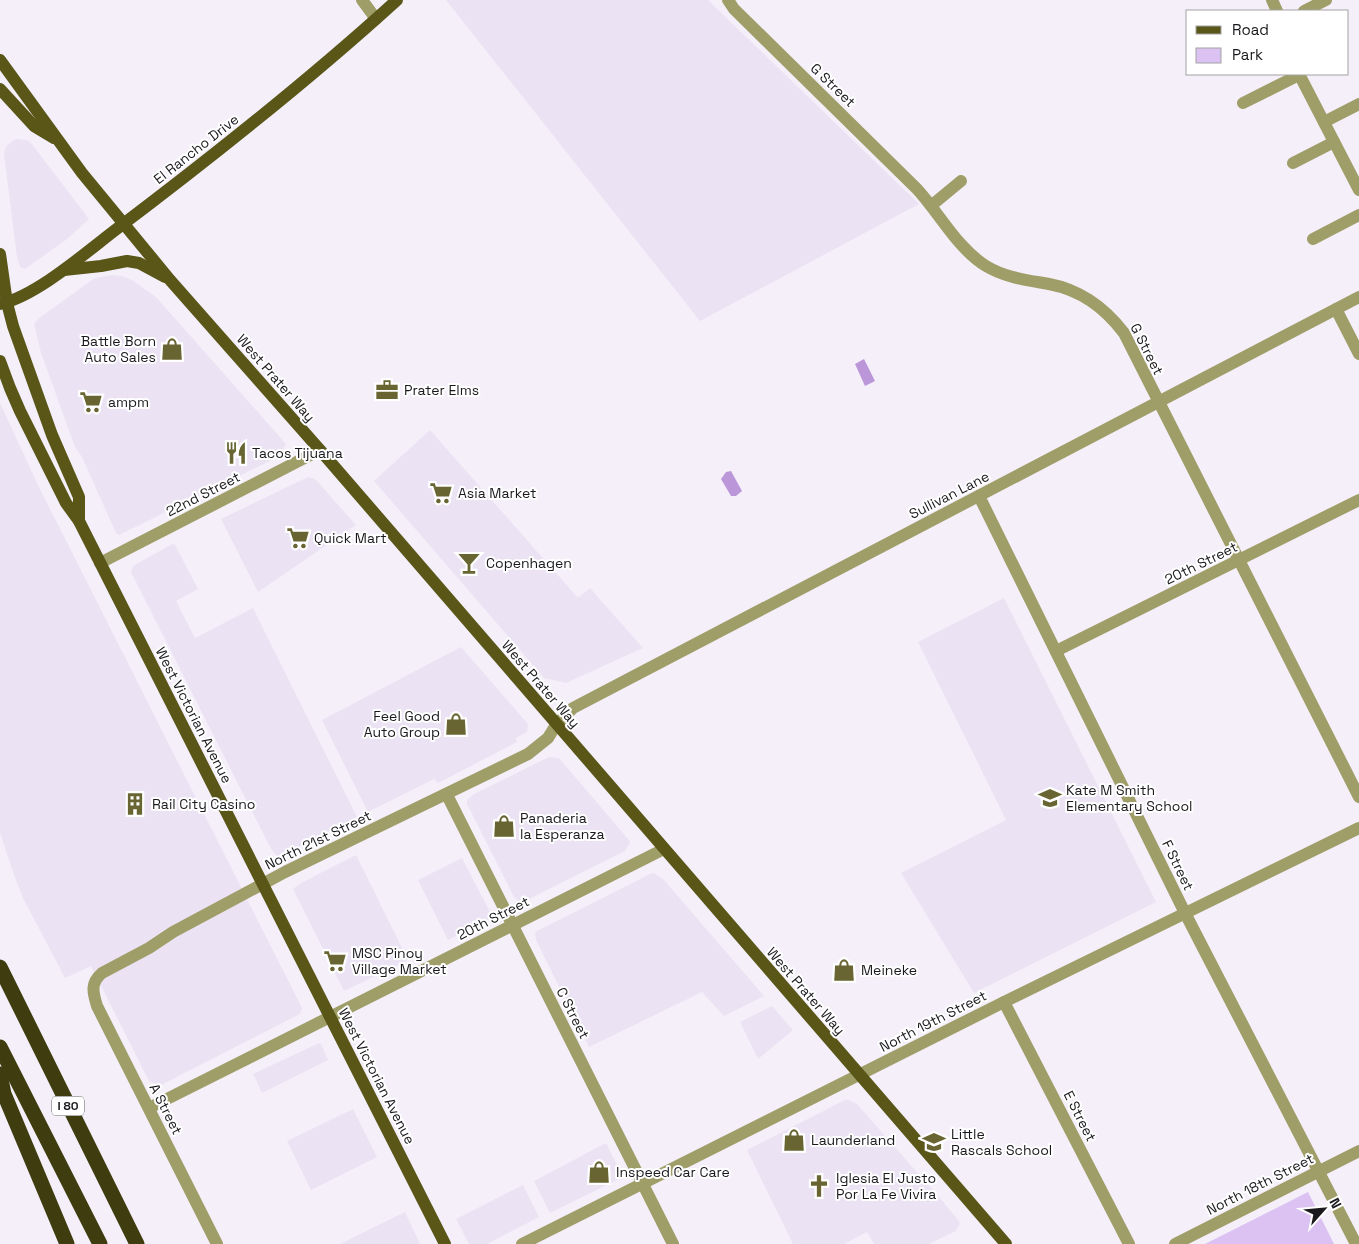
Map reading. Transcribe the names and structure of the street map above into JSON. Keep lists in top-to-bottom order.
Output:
{
  "streets": {
    "highway": ["I 80"],
    "main road": ["El Rancho Drive", "West Prater Way", "West Victorian Avenue"],
    "street": [
      "G Street",
      "22nd Street",
      "Sullivan Lane",
      "20th Street",
      "North 21st Street",
      "F Street",
      "C Street",
      "North 19th Street",
      "A Street",
      "E Street",
      "North 18th Street"
    ]
  },
  "crossings": [
    ["G Street", "Sullivan Lane"],
    ["G Street", "20th Street"],
    ["El Rancho Drive", "West Prater Way"],
    ["El Rancho Drive", "West Victorian Avenue"],
    ["West Prater Way", "22nd Street"],
    ["West Prater Way", "Sullivan Lane"],
    ["West Prater Way", "20th Street"],
    ["West Prater Way", "North 21st Street"],
    ["West Prater Way", "North 19th Street"],
    ["22nd Street", "West Victorian Avenue"],
    ["Sullivan Lane", "North 21st Street"],
    ["Sullivan Lane", "F Street"],
    ["20th Street", "West Victorian Avenue"],
    ["20th Street", "F Street"],
    ["20th Street", "C Street"],
    ["20th Street", "A Street"],
    ["West Victorian Avenue", "North 21st Street"],
    ["North 21st Street", "C Street"],
    ["North 21st Street", "A Street"],
    ["F Street", "North 19th Street"],
    ["F Street", "North 18th Street"],
    ["C Street", "North 19th Street"],
    ["North 19th Street", "E Street"]
  ],
  "places": {
    "shop": [
      "Battle Born Auto Sales",
      "Feel Good Auto Group",
      "Panaderia la Esperanza",
      "Meineke",
      "Launderland",
      "Inspeed Car Care"
    ],
    "office": ["Prater Elms"],
    "supermarket": [
      "ampm",
      "Asia Market",
      "Quick Mart",
      "MSC Pinoy Village Market"
    ],
    "restaurant": ["Tacos Tijuana"],
    "bar": ["Copenhagen"],
    "school or university": ["Kate M Smith Elementary School", "Little Rascals School"],
    "building": ["Rail City Casino"],
    "church": ["Iglesia El Justo Por La Fe Vivira"]
  },
  "legend": ["Road", "Park"],
  "north": "top right"
}
